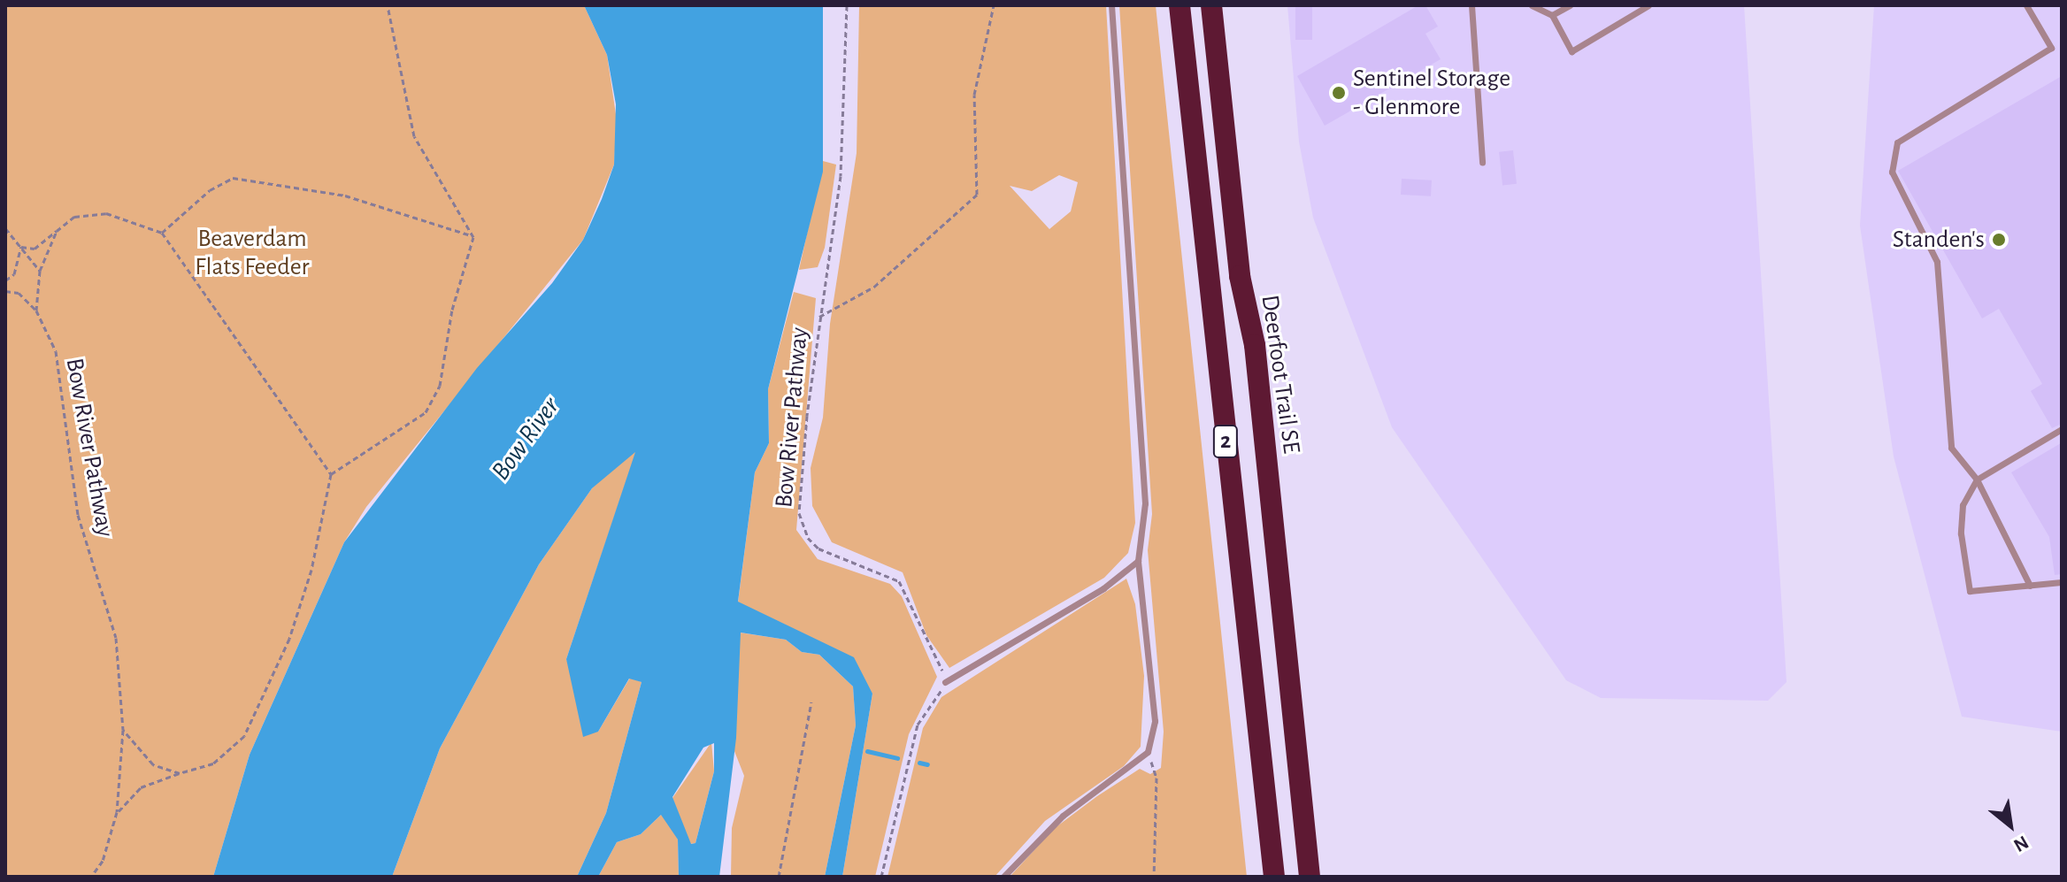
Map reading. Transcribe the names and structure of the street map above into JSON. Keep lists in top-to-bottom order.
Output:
{
  "streets": {
    "highway": ["Deerfoot Trail SE", "2"],
    "path": ["Bow River Pathway"]
  },
  "water": ["Bow River"],
  "parks": ["Beaverdam Flats Feeder"],
  "places": ["Sentinel Storage - Glenmore", "Standen's"],
  "north": "bottom right"
}
